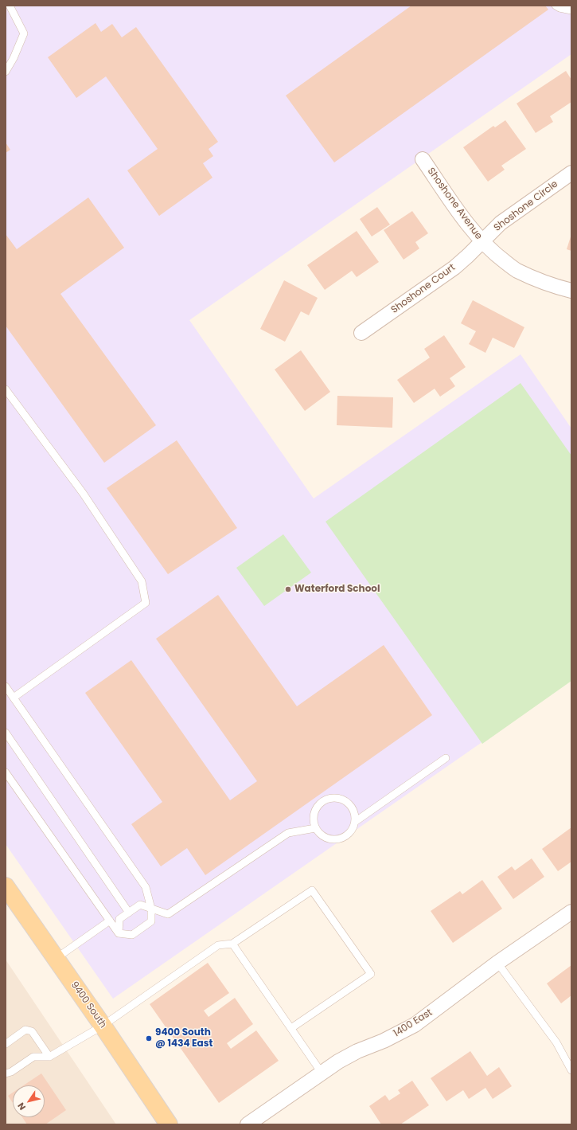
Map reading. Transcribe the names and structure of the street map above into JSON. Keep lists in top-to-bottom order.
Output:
{
  "streets": {
    "main road": ["9400 South"],
    "street": [
      "Shoshone Avenue",
      "Shoshone Circle",
      "Shoshone Court",
      "1400 East"
    ]
  },
  "crossings": [
    ["Shoshone Avenue", "Shoshone Circle"],
    ["Shoshone Avenue", "Shoshone Court"],
    ["Shoshone Circle", "Shoshone Court"]
  ],
  "places": ["Waterford School", "9400 South @ 1434 East"],
  "north": "bottom left"
}
